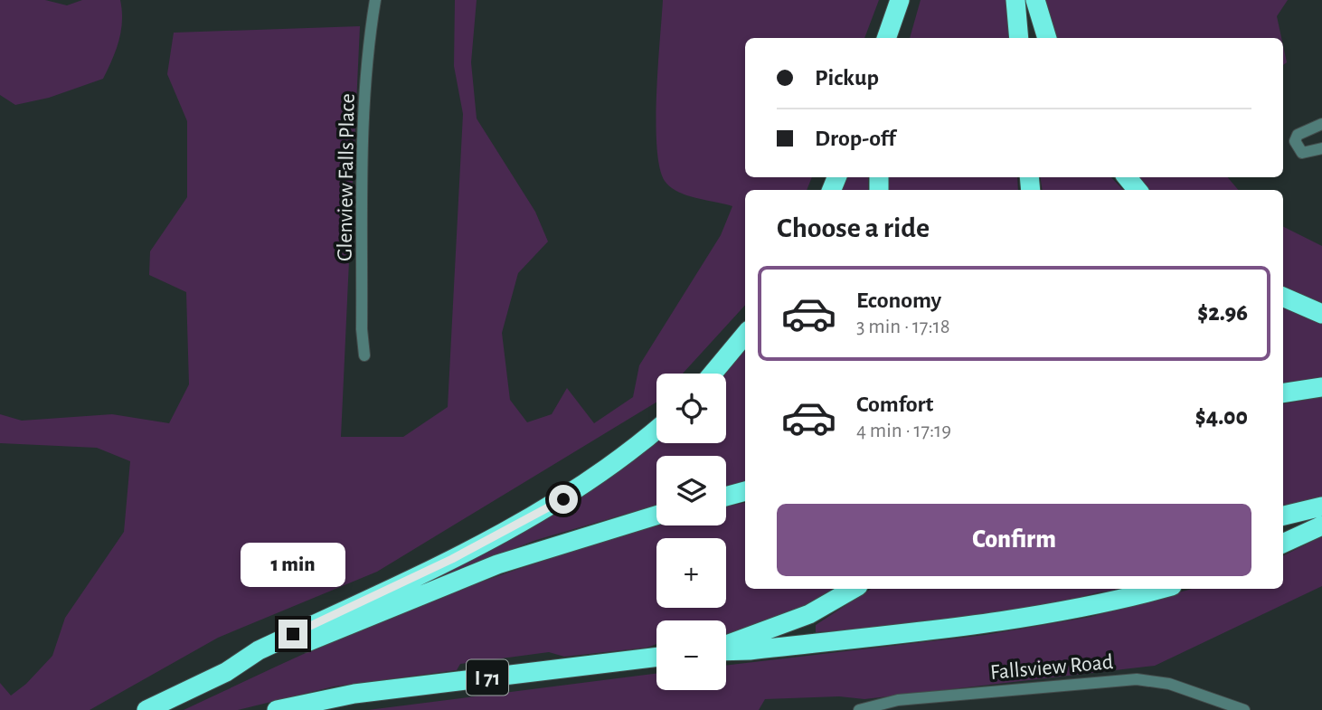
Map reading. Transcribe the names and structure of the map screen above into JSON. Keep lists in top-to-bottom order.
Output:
{
  "streets": {
    "highway": ["I 71"],
    "street": ["Glenview Falls Place", "Fallsview Road"]
  },
  "page": {
    "banner": ["Pickup", "Drop-off"],
    "heading": "Choose a ride",
    "list": [
      {
        "name": "Economy",
        "note": "3 min · 17:18",
        "value": "$2.96"
      },
      {
        "name": "Comfort",
        "note": "4 min · 17:19",
        "value": "$4.00"
      }
    ],
    "map_buttons": ["+", "−"],
    "buttons": "Confirm",
    "bubble": "1 min"
  }
}
